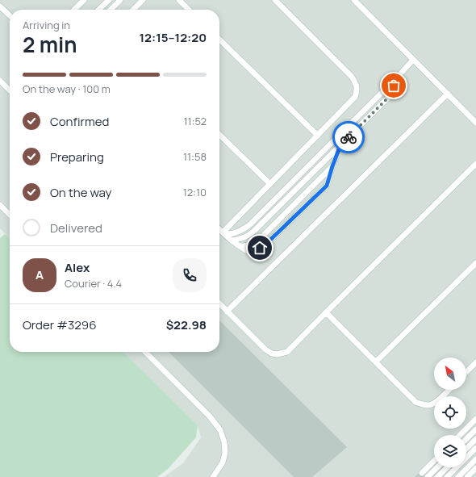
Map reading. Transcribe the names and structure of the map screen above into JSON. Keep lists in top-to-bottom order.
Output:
{
  "north": "top left",
  "page": {
    "heading": ["2 min", "Arriving in", "12:15–12:20"],
    "panel": [
      "Alex",
      "Courier · 4.4",
      "Order #3296",
      "$22.98"
    ],
    "bar": "On the way · 100 m",
    "list": [
      ["Confirmed", "11:52"],
      ["Preparing", "11:58"],
      ["On the way", "12:10"],
      "Delivered"
    ],
    "round": "A"
  }
}
